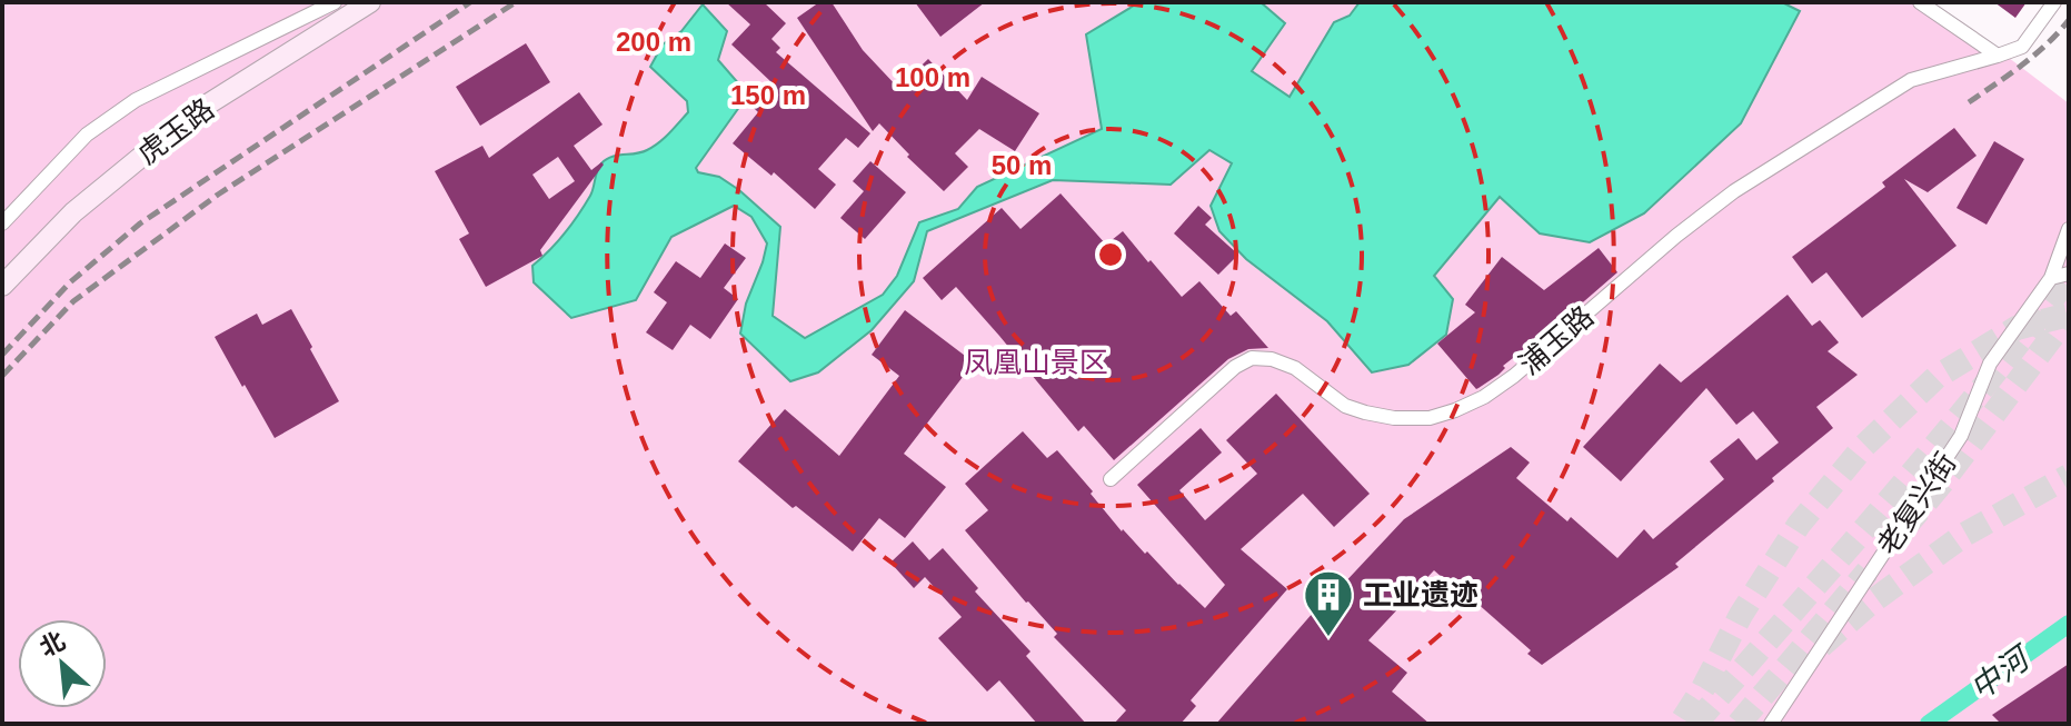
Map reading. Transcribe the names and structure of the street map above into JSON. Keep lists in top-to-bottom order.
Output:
{
  "streets": {
    "street": ["虎玉路", "浦玉路", "老复兴街"]
  },
  "water": ["中河"],
  "parks": ["凤凰山景区"],
  "places": {
    "building": ["工业遗迹"]
  },
  "north": "top left",
  "rings": [
    "200 m",
    "100 m",
    "150 m",
    "50 m"
  ]
}
